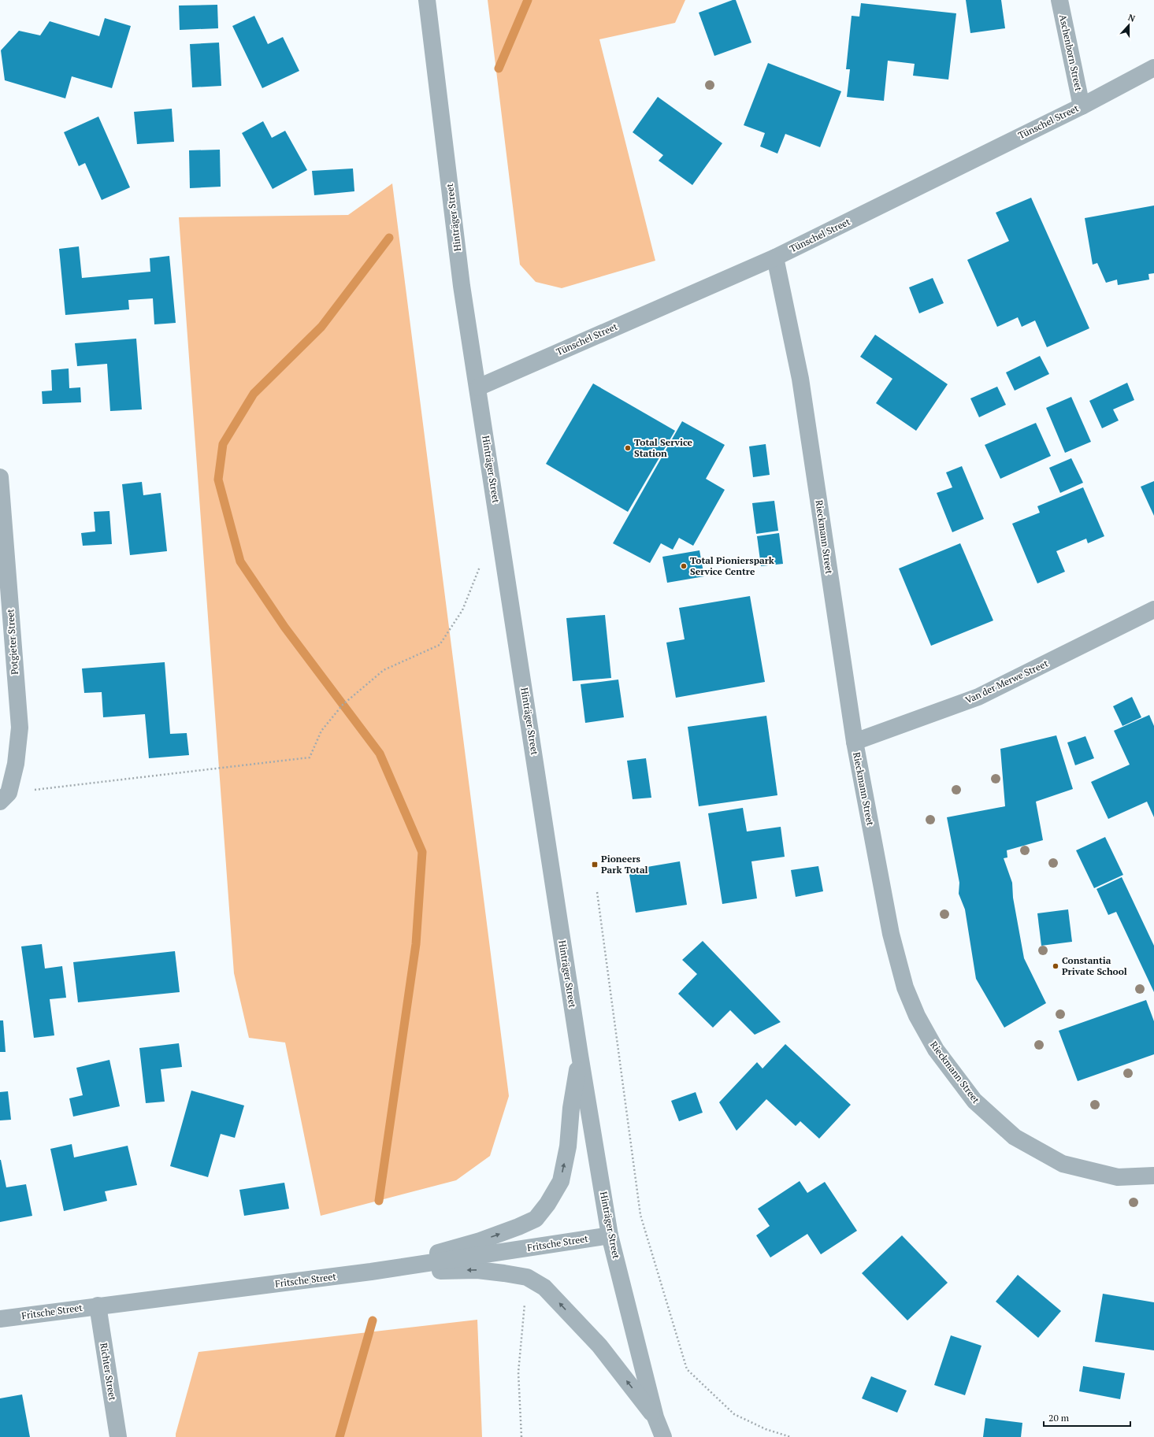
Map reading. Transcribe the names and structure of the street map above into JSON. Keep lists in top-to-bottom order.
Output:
{
  "streets": {
    "street": [
      "Aschenborn Street",
      "Tünschel Street",
      "Hinträger Street",
      "Rieckmann Street",
      "Potgieter Street",
      "Van der Merwe Street",
      "Fritsche Street",
      "Richter Street"
    ]
  },
  "crossings": [
    ["Aschenborn Street", "Tünschel Street"],
    ["Tünschel Street", "Hinträger Street"],
    ["Tünschel Street", "Rieckmann Street"],
    ["Hinträger Street", "Fritsche Street"],
    ["Rieckmann Street", "Van der Merwe Street"],
    ["Fritsche Street", "Richter Street"]
  ],
  "places": {
    "other": ["Total Service Station", "Total Pionierspark Service Centre", "Constantia Private School"],
    "transit": ["Pioneers Park Total"]
  },
  "scale_bar": "20 m",
  "north": "top"
}
